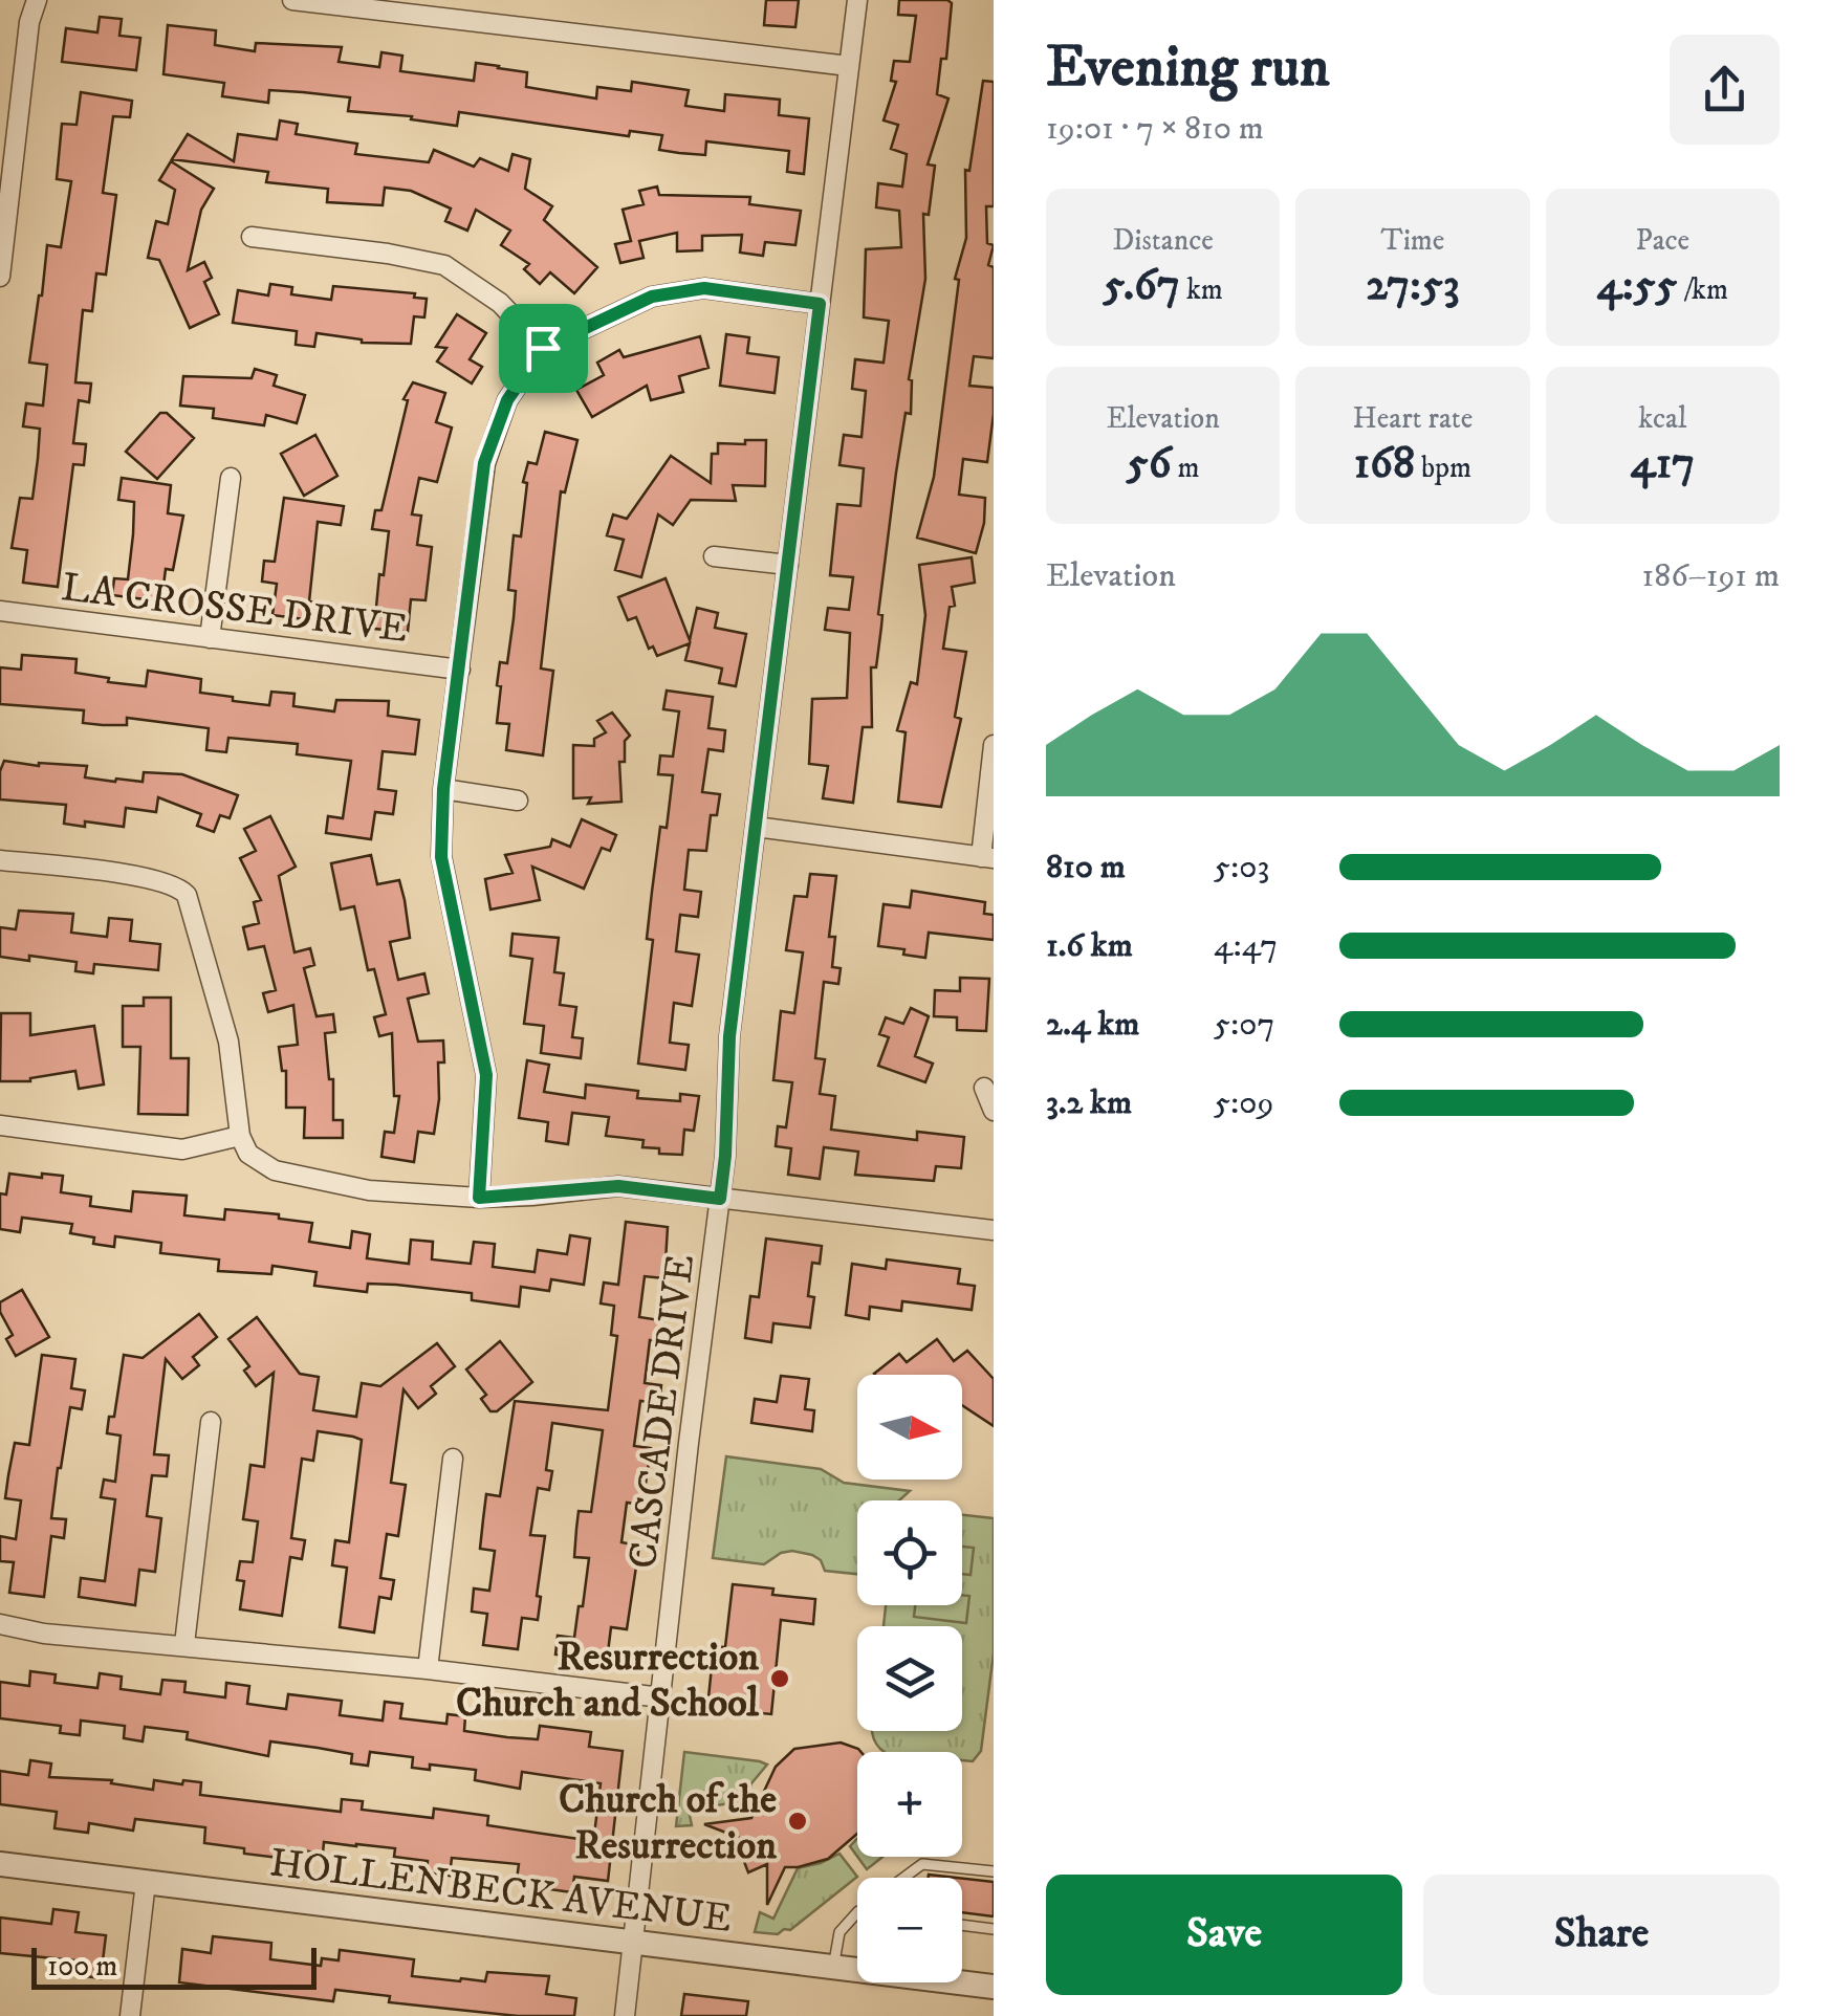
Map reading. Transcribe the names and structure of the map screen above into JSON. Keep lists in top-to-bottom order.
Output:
{
  "streets": {
    "street": ["LA CROSSE DRIVE", "CASCADE DRIVE", "HOLLENBECK AVENUE"]
  },
  "crossings": [
    ["CASCADE DRIVE", "HOLLENBECK AVENUE"]
  ],
  "places": ["Resurrection Church and School", "Church of the Resurrection"],
  "scale_bar": "100 m",
  "north": "right",
  "page": {
    "heading": ["Evening run", "19:01 · 7 × 810 m"],
    "stats": [
      ["Distance", "5.67 km"],
      ["Time", "27:53"],
      ["Pace", "4:55 /km"],
      ["Elevation", "56 m"],
      ["Heart rate", "168 bpm"],
      ["kcal", "417"]
    ],
    "chart": ["Elevation", "186–191 m"],
    "list": [
      {
        "name": "810 m",
        "note": "5:03"
      },
      {
        "name": "1.6 km",
        "note": "4:47"
      },
      {
        "name": "2.4 km",
        "note": "5:07"
      },
      {
        "name": "3.2 km",
        "note": "5:09"
      }
    ],
    "map_buttons": ["+", "−"],
    "buttons": ["Save", "Share"],
    "scale": "100 m"
  }
}
